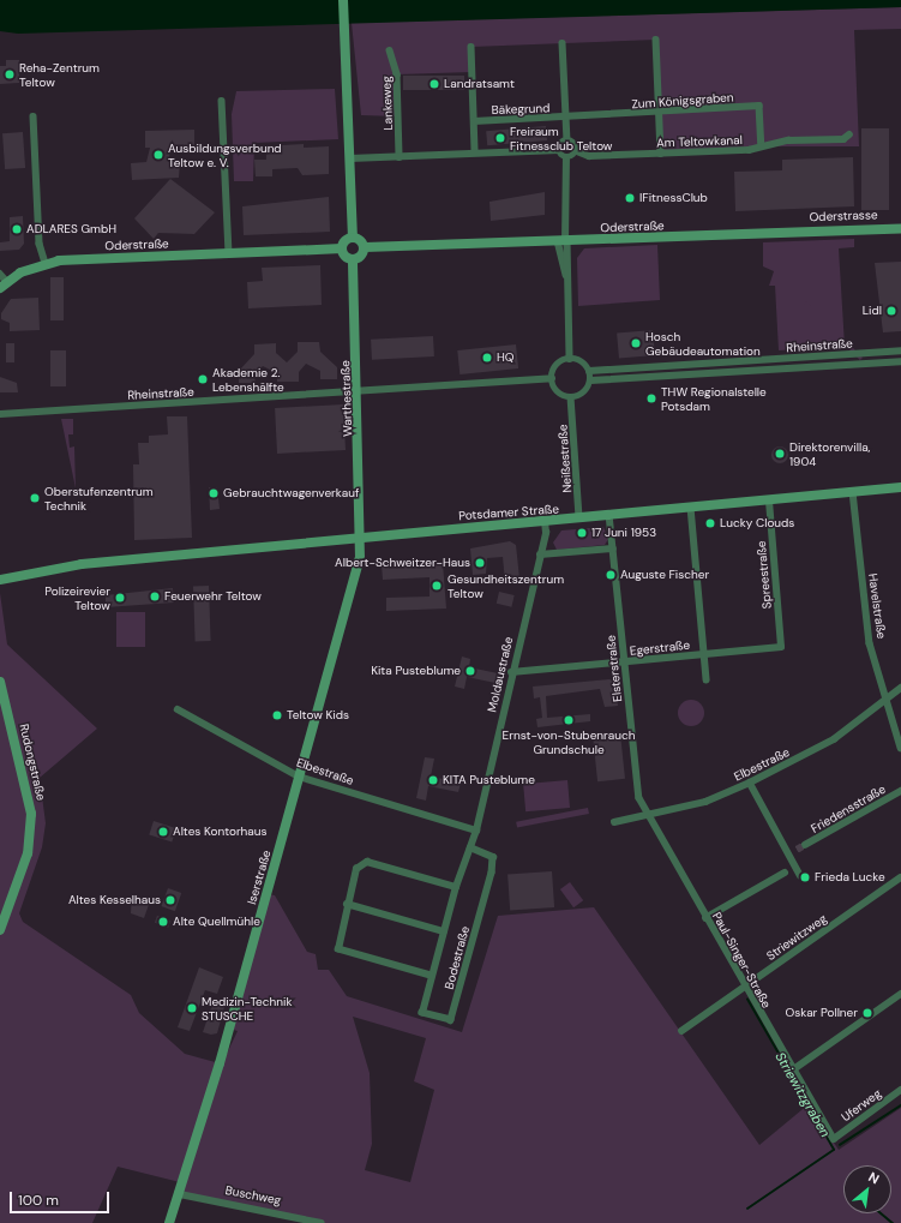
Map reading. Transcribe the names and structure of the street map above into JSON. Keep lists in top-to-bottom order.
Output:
{
  "streets": {
    "street": [
      "Zum Königsgraben",
      "Lankeweg",
      "Bäkegrund",
      "Am Teltowkanal",
      "Oderstraße",
      "Rheinstraße",
      "Warthestraße",
      "Neißestraße",
      "Potsdamer Straße",
      "Spreestraße",
      "Havelstraße",
      "Egerstraße",
      "Elsterstraße",
      "Moldaustraße",
      "Rudongstraße",
      "Elbestraße",
      "Friedensstraße",
      "Iserstraße",
      "Striewitzweg",
      "Bodestraße",
      "Paul-Singer-Straße",
      "Uferweg",
      "Buschweg"
    ]
  },
  "crossings": [
    ["Zum Königsgraben", "Bäkegrund"],
    ["Zum Königsgraben", "Am Teltowkanal"],
    ["Rheinstraße", "Warthestraße"],
    ["Rheinstraße", "Neißestraße"],
    ["Warthestraße", "Potsdamer Straße"],
    ["Warthestraße", "Iserstraße"],
    ["Neißestraße", "Potsdamer Straße"],
    ["Potsdamer Straße", "Spreestraße"],
    ["Potsdamer Straße", "Havelstraße"],
    ["Potsdamer Straße", "Elsterstraße"],
    ["Potsdamer Straße", "Moldaustraße"],
    ["Potsdamer Straße", "Iserstraße"],
    ["Spreestraße", "Egerstraße"],
    ["Havelstraße", "Elbestraße"],
    ["Egerstraße", "Elsterstraße"],
    ["Egerstraße", "Moldaustraße"],
    ["Elsterstraße", "Elbestraße"],
    ["Elsterstraße", "Paul-Singer-Straße"],
    ["Moldaustraße", "Elbestraße"],
    ["Moldaustraße", "Bodestraße"],
    ["Elbestraße", "Iserstraße"],
    ["Elbestraße", "Bodestraße"],
    ["Elbestraße", "Paul-Singer-Straße"],
    ["Iserstraße", "Buschweg"],
    ["Striewitzweg", "Paul-Singer-Straße"],
    ["Paul-Singer-Straße", "Uferweg"]
  ],
  "water": ["Striewitzgraben"],
  "places": [
    "Reha-Zentrum Teltow",
    "Landratsamt",
    "Freiraum Fitnessclub Teltow",
    "Ausbildungsverbund Teltow e. V.",
    "IFitnessClub",
    "ADLARES GmbH",
    "Lidl",
    "Hosch Gebäudeautomation",
    "HQ",
    "Akademie 2. Lebenshälfte",
    "THW Regionalstelle Potsdam",
    "Direktorenvilla, 1904",
    "Gebrauchtwagenverkauf",
    "Oberstufenzentrum Technik",
    "Lucky Clouds",
    "17 Juni 1953",
    "Albert-Schweitzer-Haus",
    "Auguste Fischer",
    "Gesundheitszentrum Teltow",
    "Feuerwehr Teltow",
    "Polizeirevier Teltow",
    "Kita Pusteblume",
    "Teltow Kids",
    "Ernst-von-Stubenrauch Grundschule",
    "KITA Pusteblume",
    "Altes Kontorhaus",
    "Frieda Lucke",
    "Altes Kesselhaus",
    "Alte Quellmühle",
    "Medizin-Technik STUSCHE",
    "Oskar Pollner"
  ],
  "scale_bar": "100 m",
  "north": "top right"
}
